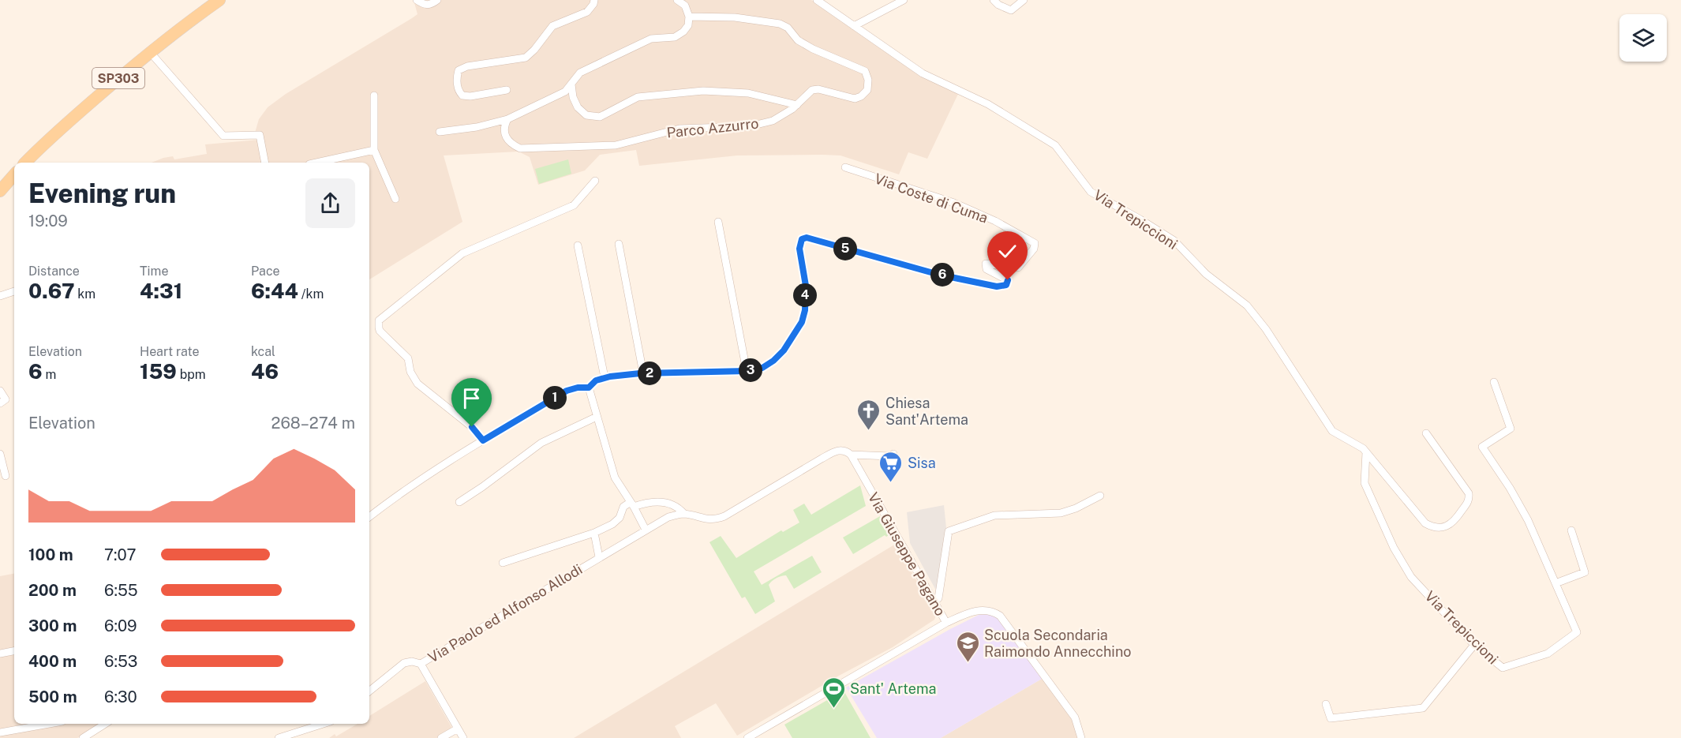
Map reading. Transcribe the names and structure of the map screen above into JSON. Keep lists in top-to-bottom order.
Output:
{
  "streets": {
    "main road": ["SP303"],
    "street": [
      "Parco Azzurro",
      "Via Coste di Cuma",
      "Via Trepiccioni",
      "Via Giuseppe Pagano",
      "Via Paolo ed Alfonso Allodi"
    ]
  },
  "crossings": [
    ["Via Giuseppe Pagano", "Via Paolo ed Alfonso Allodi"]
  ],
  "places": {
    "church": ["Chiesa Sant'Artema"],
    "supermarket": ["Sisa"],
    "school or university": ["Scuola Secondaria Raimondo Annecchino"],
    "sports": ["Sant' Artema"]
  },
  "page": {
    "heading": ["Evening run", "19:09"],
    "pins": [
      "5",
      "6",
      "4",
      "3",
      "2",
      "1"
    ],
    "stats": [
      ["Distance", "0.67 km"],
      ["Time", "4:31"],
      ["Pace", "6:44 /km"],
      ["Elevation", "6 m"],
      ["Heart rate", "159 bpm"],
      ["kcal", "46"]
    ],
    "chart": ["Elevation", "268–274 m"],
    "list": [
      {
        "name": "100 m",
        "note": "7:07"
      },
      {
        "name": "200 m",
        "note": "6:55"
      },
      {
        "name": "300 m",
        "note": "6:09"
      },
      {
        "name": "400 m",
        "note": "6:53"
      },
      {
        "name": "500 m",
        "note": "6:30"
      }
    ]
  }
}
